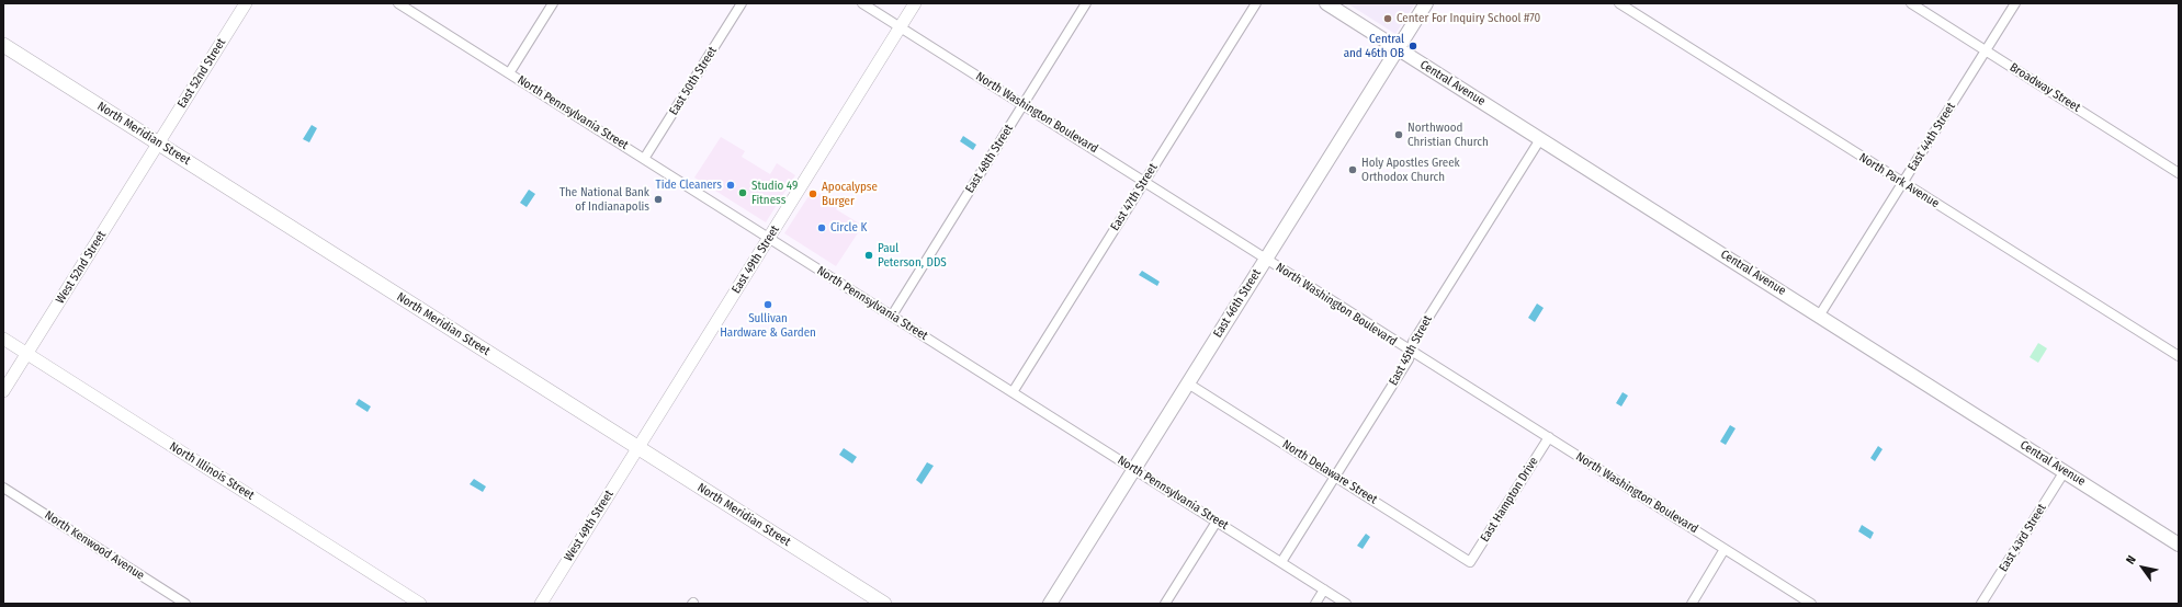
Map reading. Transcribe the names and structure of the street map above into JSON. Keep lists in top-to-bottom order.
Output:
{
  "streets": {
    "main road": ["Central Avenue", "North Meridian Street", "East 46th Street"],
    "street": [
      "East 52nd Street",
      "East 50th Street",
      "Broadway Street",
      "North Pennsylvania Street",
      "North Washington Boulevard",
      "East 44th Street",
      "East 48th Street",
      "North Park Avenue",
      "East 47th Street",
      "East 49th Street",
      "West 52nd Street",
      "East 45th Street",
      "North Illinois Street",
      "North Delaware Street",
      "East Hampton Drive",
      "West 49th Street",
      "East 43rd Street",
      "North Kenwood Avenue"
    ]
  },
  "crossings": [
    ["East 52nd Street", "North Meridian Street"],
    ["East 52nd Street", "West 52nd Street"],
    ["East 50th Street", "North Pennsylvania Street"],
    ["Central Avenue", "East 44th Street"],
    ["Central Avenue", "East 46th Street"],
    ["Central Avenue", "East 45th Street"],
    ["Central Avenue", "East 43rd Street"],
    ["Broadway Street", "East 44th Street"],
    ["North Pennsylvania Street", "East 48th Street"],
    ["North Pennsylvania Street", "East 47th Street"],
    ["North Pennsylvania Street", "East 49th Street"],
    ["North Pennsylvania Street", "East 46th Street"],
    ["North Pennsylvania Street", "East 45th Street"],
    ["North Washington Boulevard", "East 48th Street"],
    ["North Washington Boulevard", "East 47th Street"],
    ["North Washington Boulevard", "East 49th Street"],
    ["North Washington Boulevard", "East 46th Street"],
    ["North Washington Boulevard", "East 45th Street"],
    ["North Washington Boulevard", "East Hampton Drive"],
    ["North Meridian Street", "East 49th Street"],
    ["North Meridian Street", "West 52nd Street"],
    ["North Meridian Street", "West 49th Street"],
    ["East 44th Street", "North Park Avenue"],
    ["East 49th Street", "West 49th Street"],
    ["West 52nd Street", "North Illinois Street"],
    ["East 46th Street", "North Delaware Street"],
    ["East 45th Street", "North Delaware Street"],
    ["North Delaware Street", "East Hampton Drive"]
  ],
  "places": [
    "Center For Inquiry School #70",
    "Central and 46th OB",
    "Northwood Christian Church",
    "Holy Apostles Greek Orthodox Church",
    "Tide Cleaners",
    "Studio 49 Fitness",
    "Apocalypse Burger",
    "The National Bank of Indianapolis",
    "Circle K",
    "Paul Peterson, DDS",
    "Sullivan Hardware & Garden"
  ],
  "north": "top left"
}
